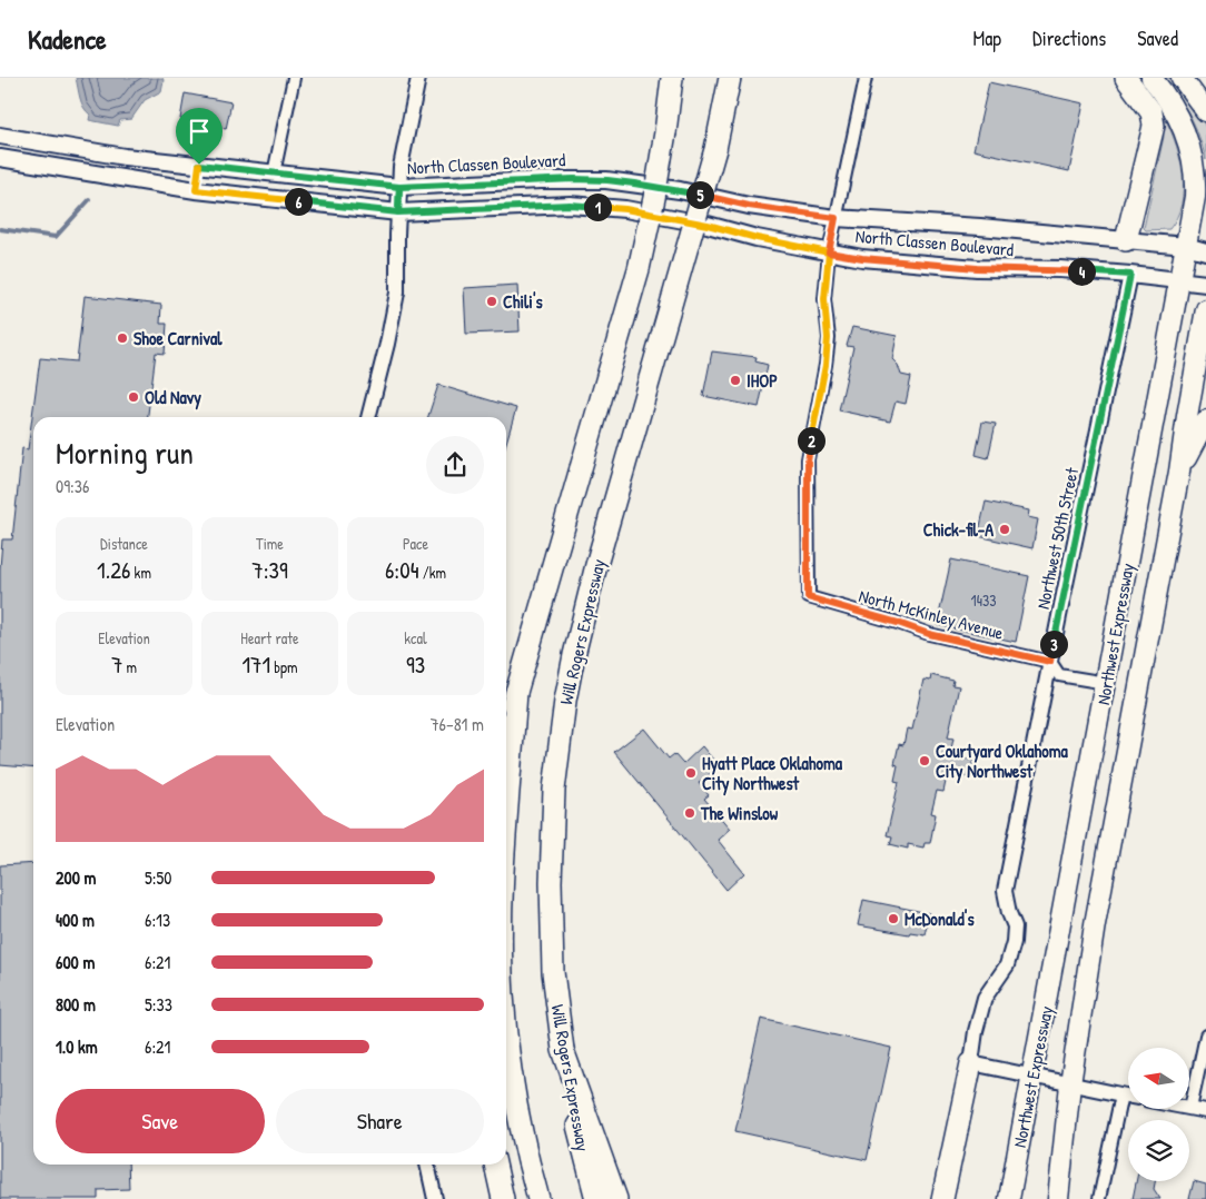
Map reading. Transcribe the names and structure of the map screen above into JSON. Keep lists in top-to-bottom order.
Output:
{
  "streets": {
    "highway": ["Will Rogers Expressway", "Northwest Expressway"],
    "main road": ["North Classen Boulevard"],
    "street": ["Northwest 50th Street", "North McKinley Avenue"]
  },
  "crossings": [
    ["North Classen Boulevard", "Northwest 50th Street"],
    ["North Classen Boulevard", "North McKinley Avenue"],
    ["North Classen Boulevard", "Northwest Expressway"],
    ["Northwest 50th Street", "North McKinley Avenue"],
    ["North McKinley Avenue", "Northwest Expressway"]
  ],
  "places": [
    "Chili's",
    "Shoe Carnival",
    "IHOP",
    "Old Navy",
    "Chick-fil-A",
    "Courtyard Oklahoma City Northwest",
    "Hyatt Place Oklahoma City Northwest",
    "The Winslow",
    "McDonald's"
  ],
  "house_numbers": ["1433"],
  "north": "left",
  "page": {
    "header": "Kadence",
    "nav": ["Map", "Directions", "Saved"],
    "pins": [
      "5",
      "6",
      "1",
      "4",
      "2",
      "3"
    ],
    "heading": ["Morning run", "09:36"],
    "stats": [
      ["Distance", "1.26 km"],
      ["Time", "7:39"],
      ["Pace", "6:04 /km"],
      ["Elevation", "7 m"],
      ["Heart rate", "171 bpm"],
      ["kcal", "93"]
    ],
    "chart": ["Elevation", "76–81 m"],
    "list": [
      {
        "name": "200 m",
        "note": "5:50"
      },
      {
        "name": "400 m",
        "note": "6:13"
      },
      {
        "name": "600 m",
        "note": "6:21"
      },
      {
        "name": "800 m",
        "note": "5:33"
      },
      {
        "name": "1.0 km",
        "note": "6:21"
      }
    ],
    "buttons": ["Save", "Share"]
  }
}
